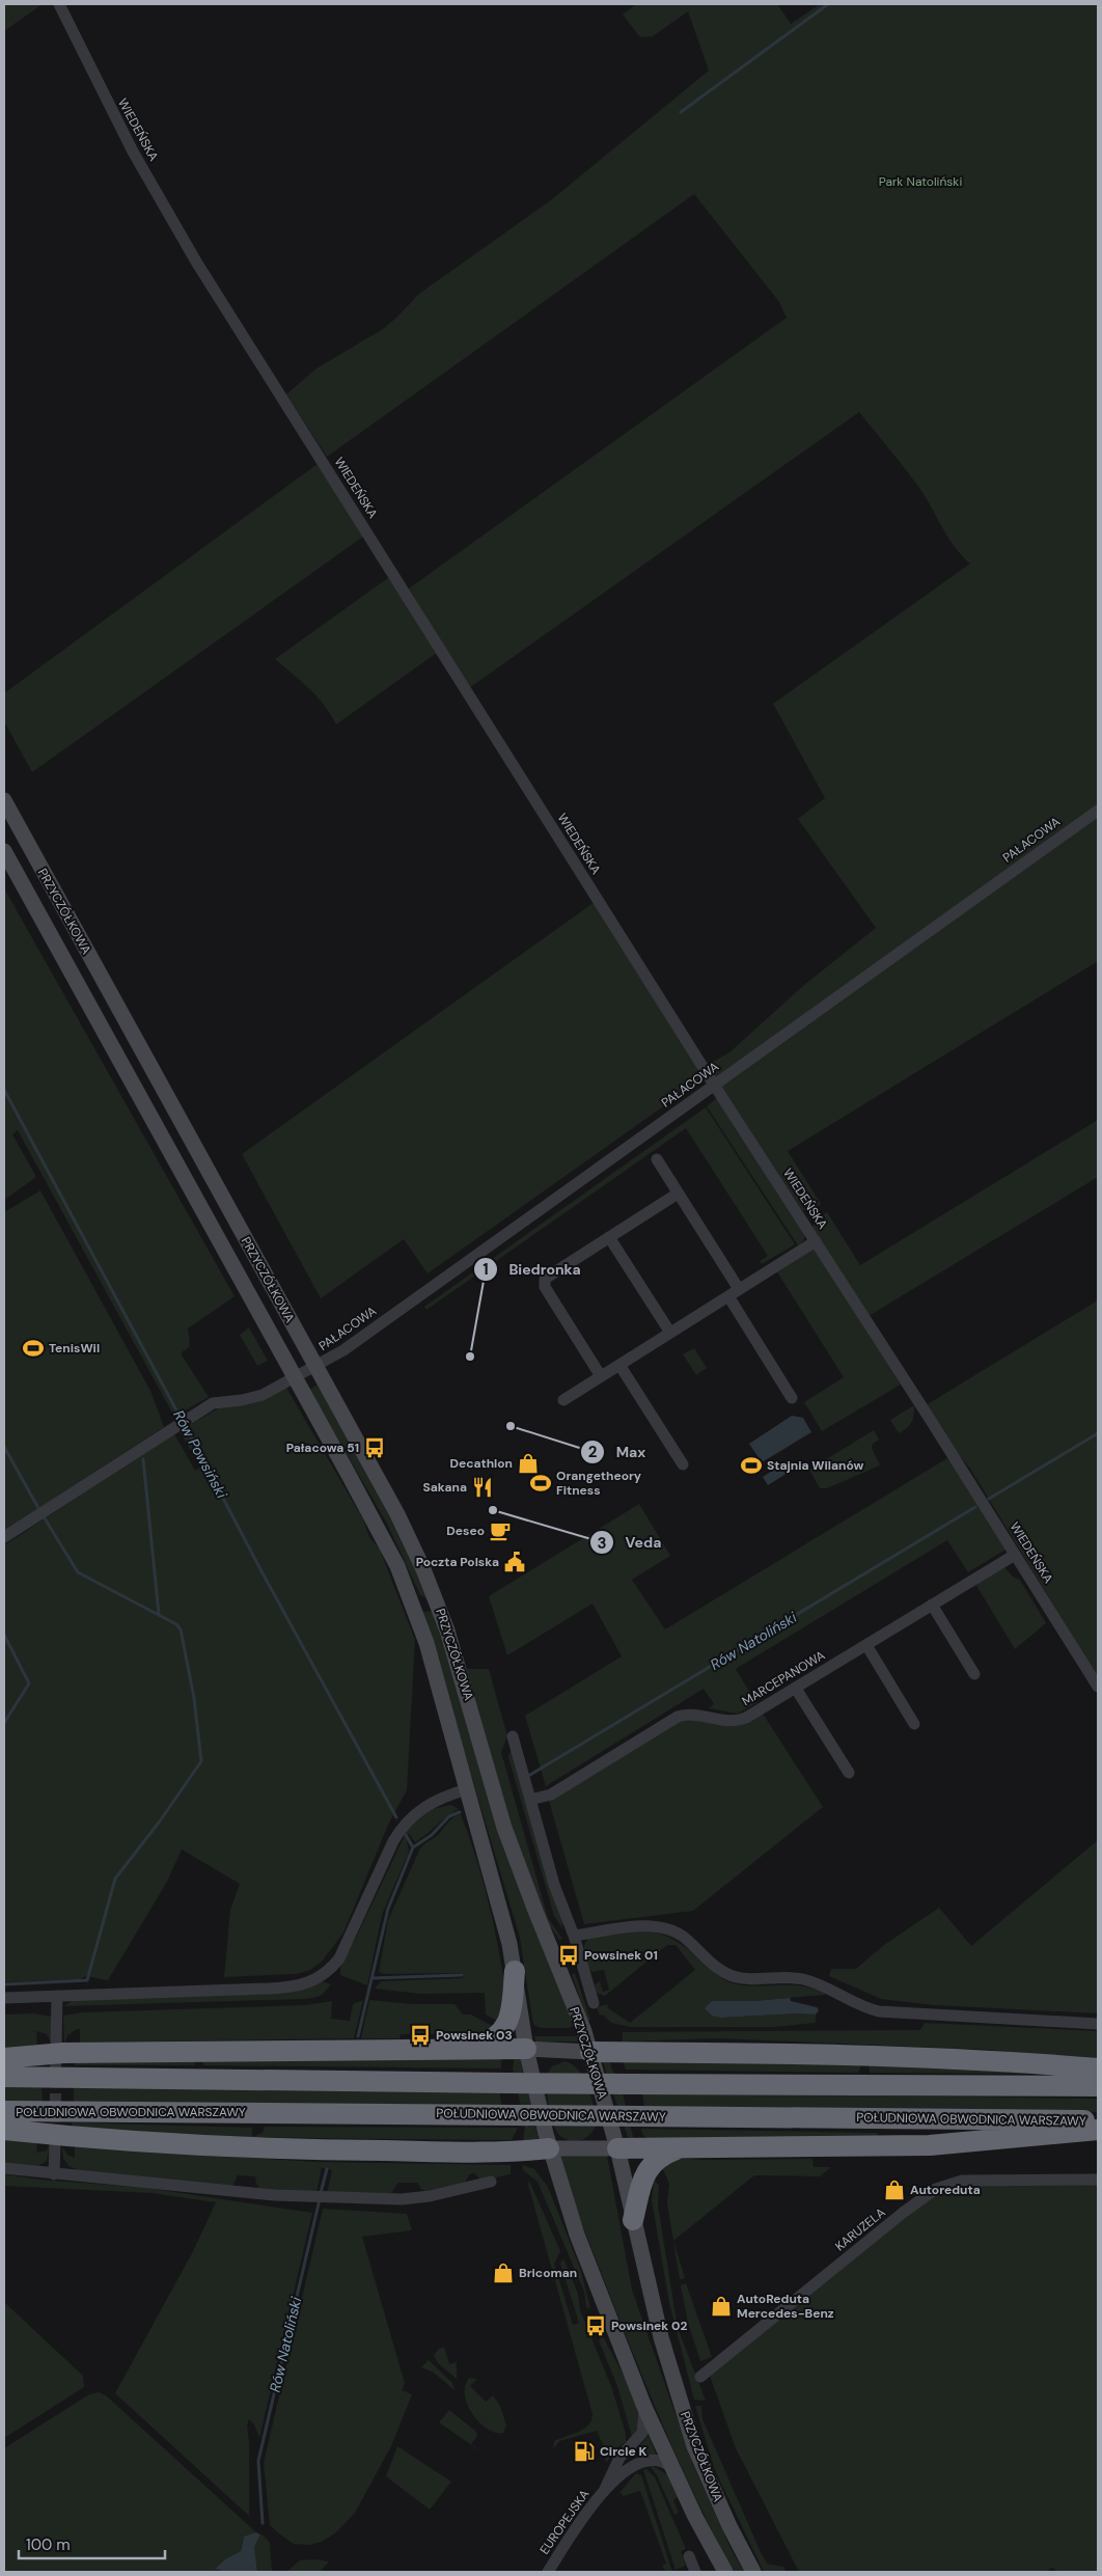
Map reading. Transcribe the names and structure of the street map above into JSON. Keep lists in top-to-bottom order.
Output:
{
  "streets": {
    "highway": ["POŁUDNIOWA OBWODNICA WARSZAWY"],
    "main road": ["PRZYCZÓŁKOWA"],
    "street": [
      "WIEDEŃSKA",
      "PAŁACOWA",
      "MARCEPANOWA",
      "KARUZELA",
      "EUROPEJSKA"
    ]
  },
  "crossings": [
    ["WIEDEŃSKA", "PAŁACOWA"],
    ["WIEDEŃSKA", "MARCEPANOWA"],
    ["PAŁACOWA", "PRZYCZÓŁKOWA"],
    ["PRZYCZÓŁKOWA", "MARCEPANOWA"],
    ["PRZYCZÓŁKOWA", "EUROPEJSKA"]
  ],
  "water": ["Rów Powsiński", "Rów Natoliński"],
  "parks": ["Park Natoliński"],
  "places": {
    "sports": ["TenisWil", "Stajnia Wilanów", "Orangetheory Fitness"],
    "other": ["Biedronka", "Max", "Veda"],
    "bus stop": [
      "Pałacowa 51",
      "Powsinek 01",
      "Powsinek 03",
      "Powsinek 02"
    ],
    "shop": [
      "Decathlon",
      "Autoreduta",
      "Bricoman",
      "AutoReduta Mercedes-Benz"
    ],
    "restaurant": ["Sakana"],
    "cafe": ["Deseo"],
    "public building": ["Poczta Polska"],
    "fuel station": ["Circle K"]
  },
  "scale_bar": "100 m"
}
